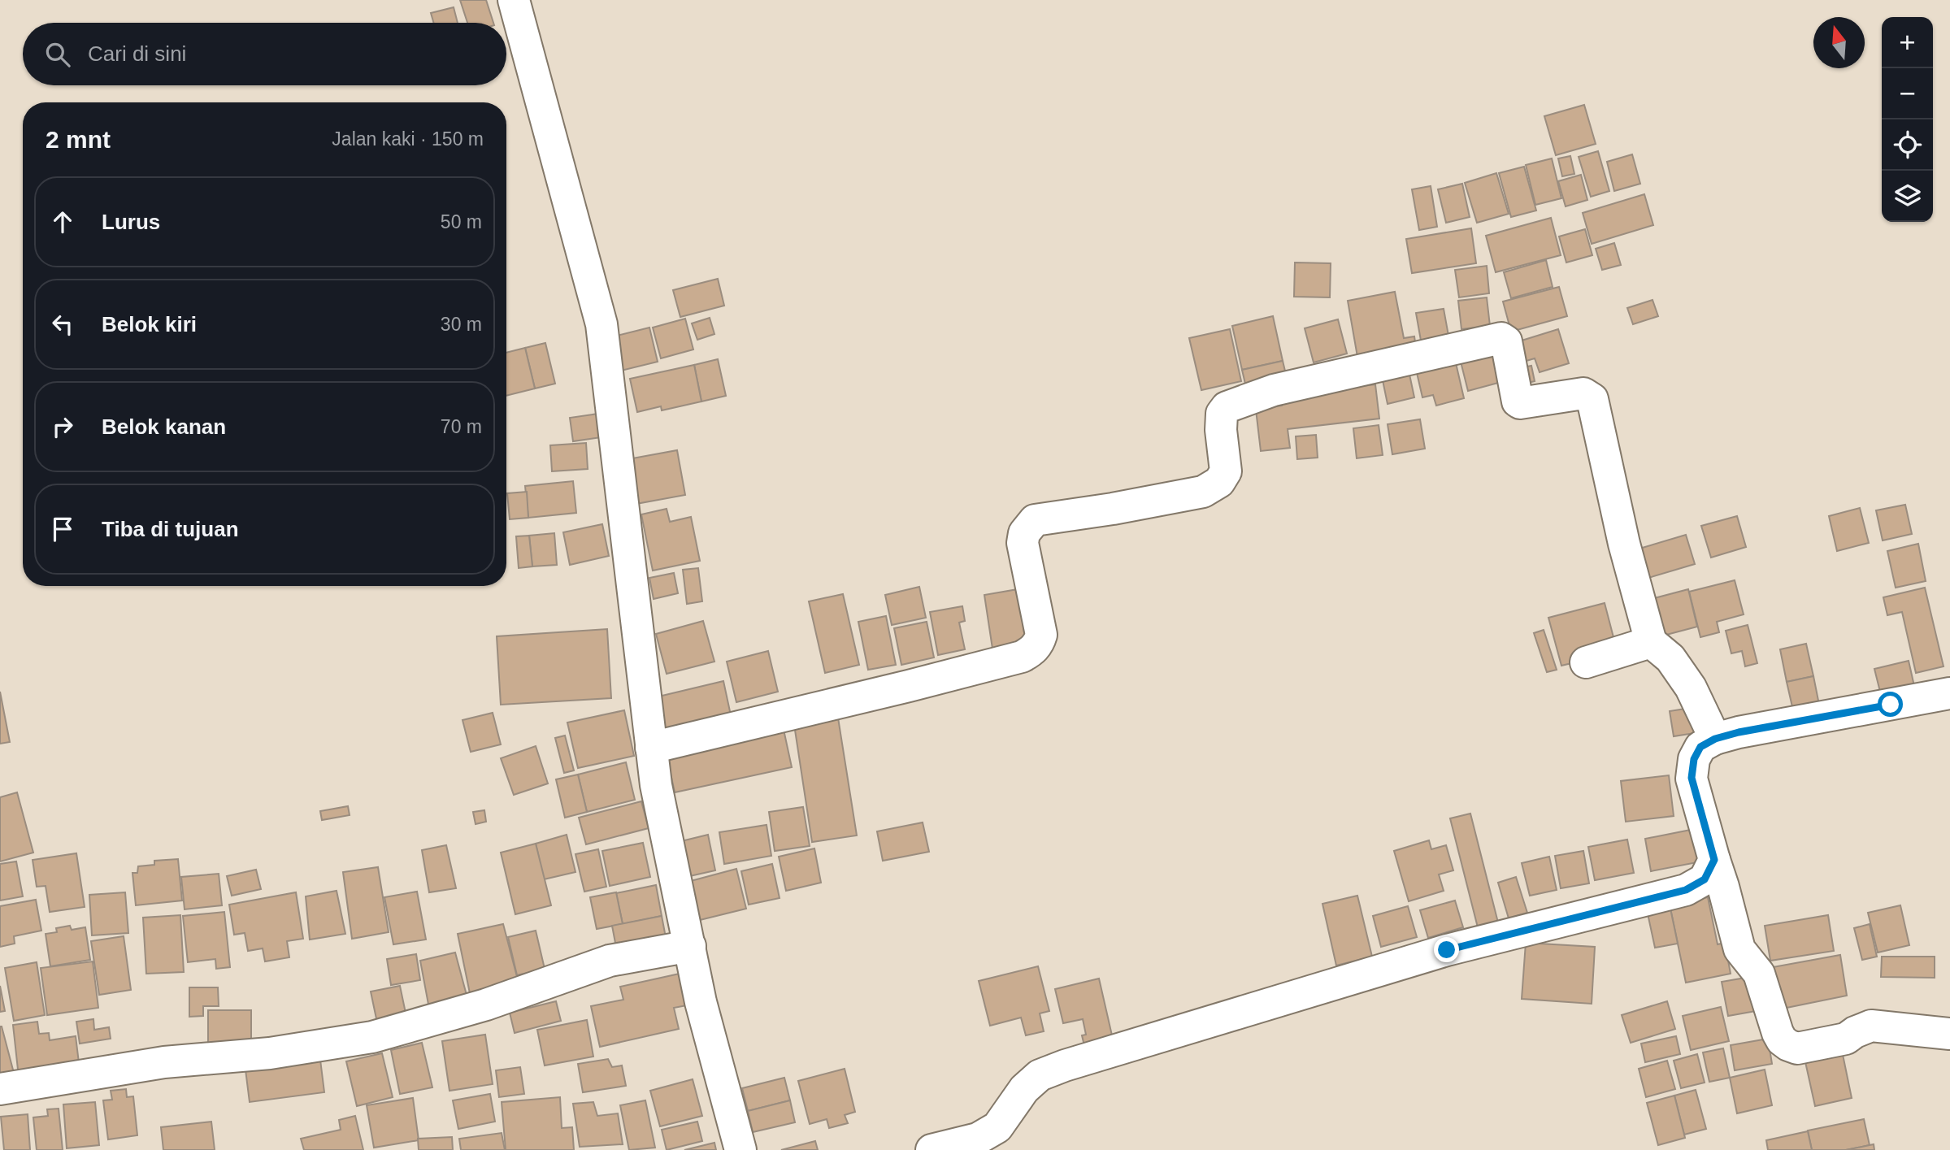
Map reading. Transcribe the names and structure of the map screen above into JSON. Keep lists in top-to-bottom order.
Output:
{
  "north": "top",
  "page": {
    "map_buttons": ["+", "−"],
    "search": "Cari di sini",
    "heading": ["2 mnt", "Jalan kaki · 150 m"],
    "list": [
      ["Lurus", "50 m"],
      ["Belok kiri", "30 m"],
      ["Belok kanan", "70 m"],
      "Tiba di tujuan"
    ]
  }
}
